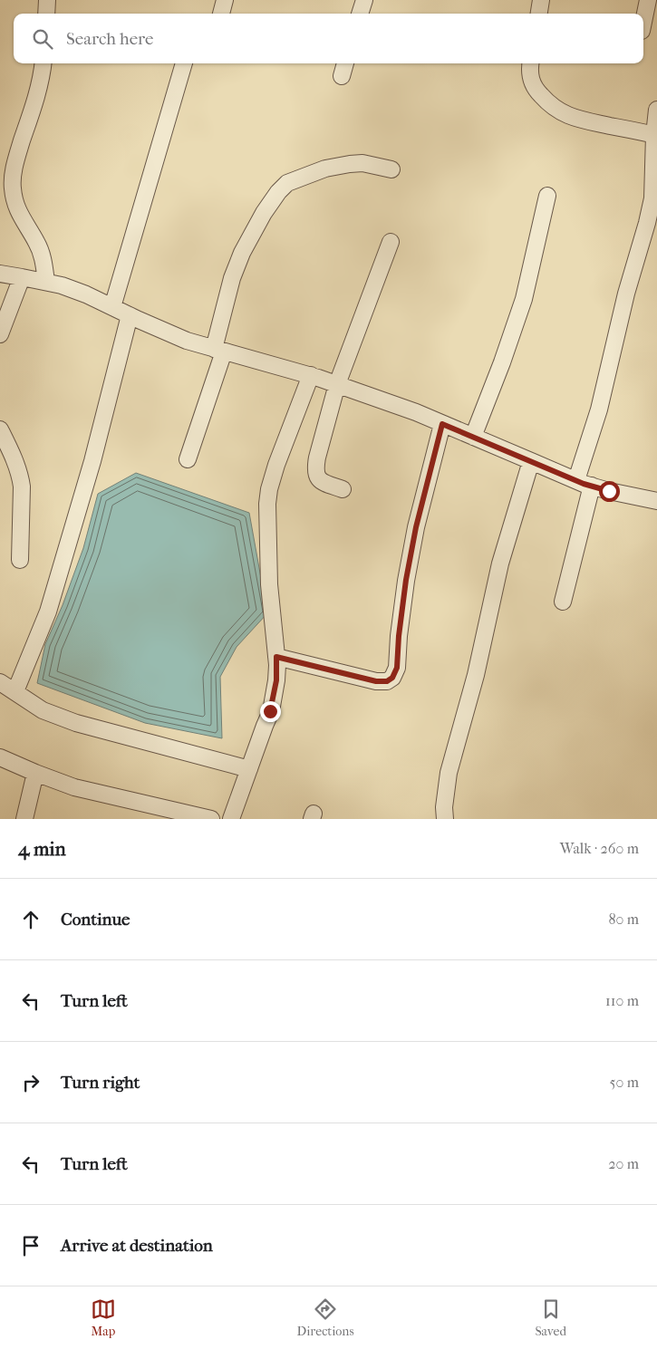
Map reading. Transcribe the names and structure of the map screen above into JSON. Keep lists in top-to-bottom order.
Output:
{
  "page": {
    "search": "Search here",
    "heading": ["4 min", "Walk · 260 m"],
    "list": [
      ["Continue", "80 m"],
      ["Turn left", "110 m"],
      ["Turn right", "50 m"],
      ["Turn left", "20 m"],
      "Arrive at destination"
    ],
    "nav": ["Map", "Directions", "Saved"]
  }
}
